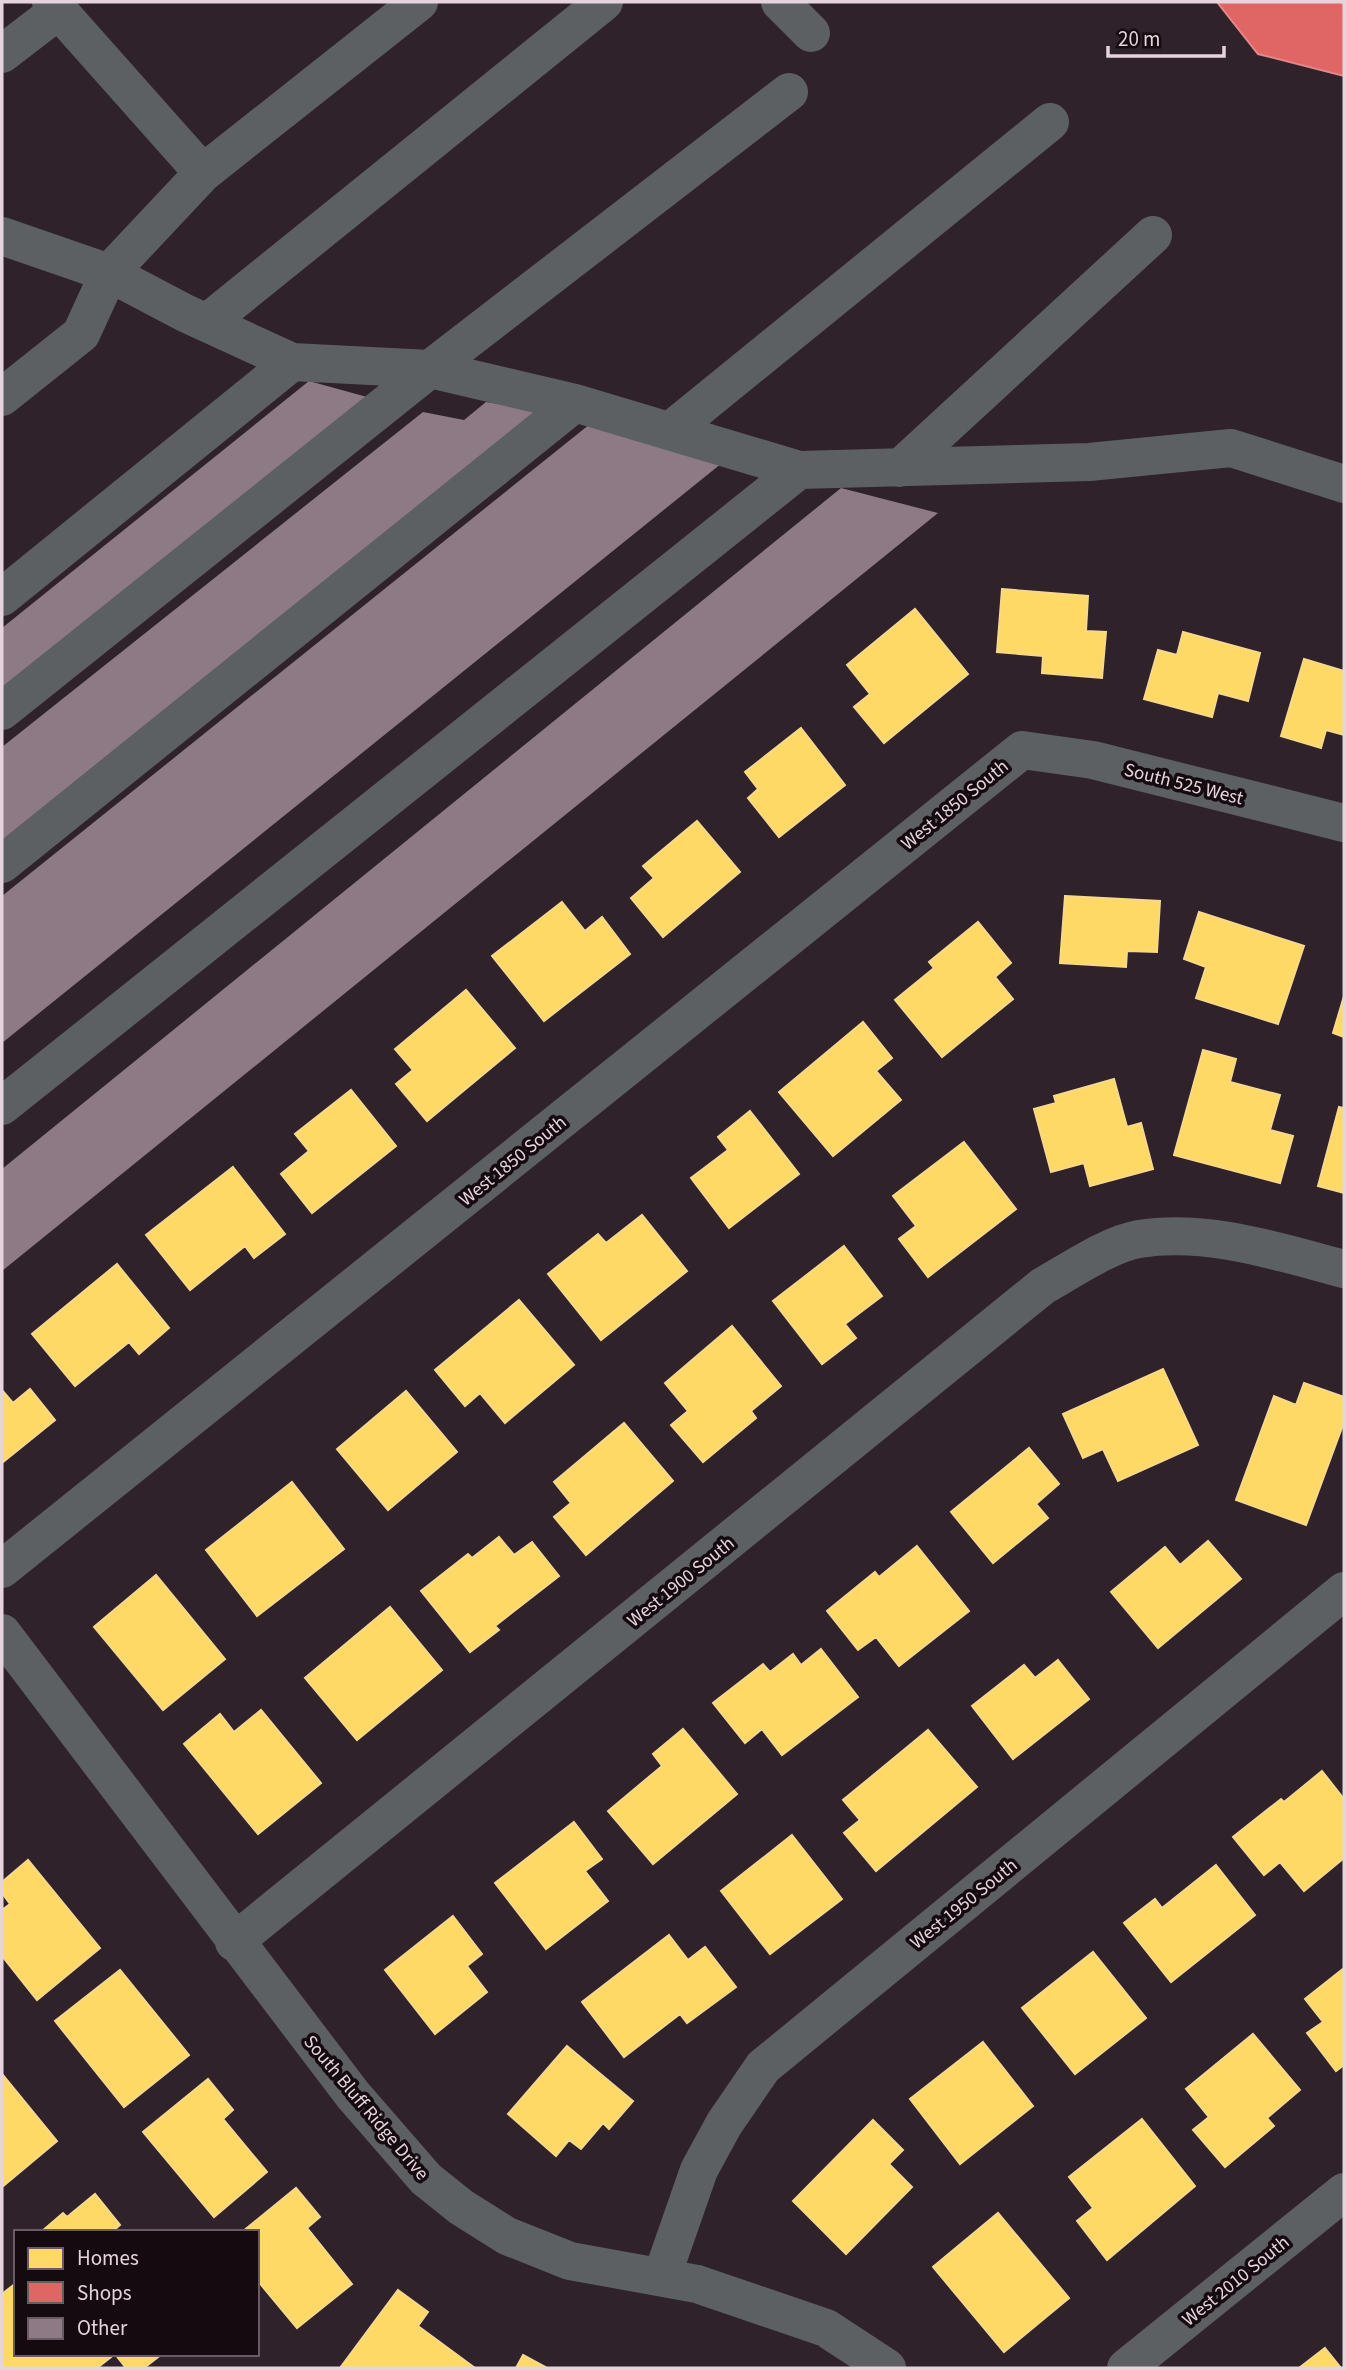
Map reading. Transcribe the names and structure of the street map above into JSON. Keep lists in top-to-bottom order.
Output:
{
  "streets": {
    "street": [
      "South 525 West",
      "West 1850 South",
      "West 1900 South",
      "West 1950 South",
      "South Bluff Ridge Drive",
      "West 2010 South"
    ]
  },
  "crossings": [
    ["South 525 West", "West 1850 South"],
    ["West 1900 South", "South Bluff Ridge Drive"],
    ["West 1950 South", "South Bluff Ridge Drive"]
  ],
  "legend": ["Homes", "Shops", "Other"],
  "scale_bar": "20 m"
}
